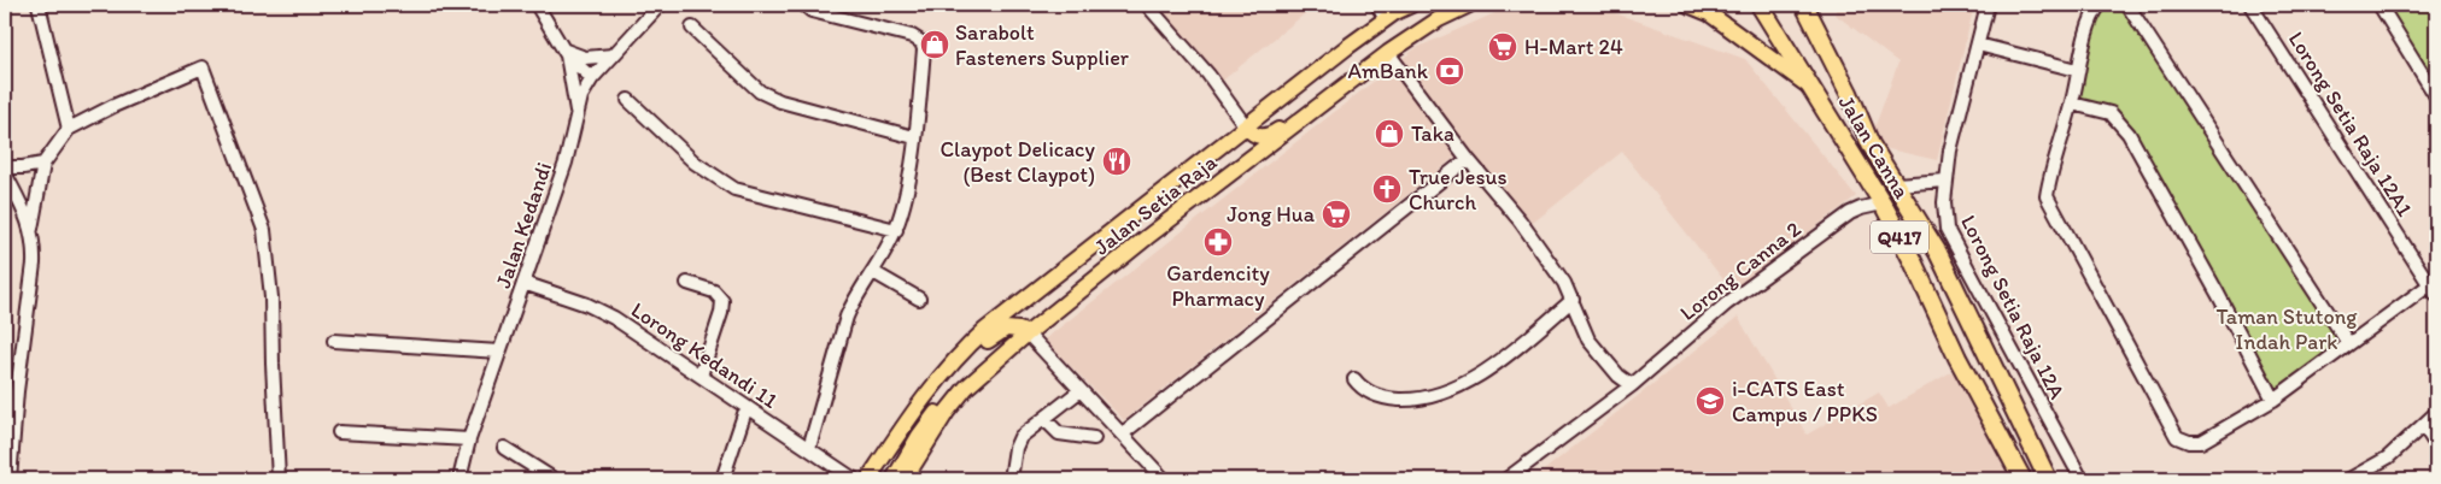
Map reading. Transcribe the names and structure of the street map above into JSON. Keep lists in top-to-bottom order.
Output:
{
  "streets": {
    "highway": ["Jalan Canna", "Q417"],
    "main road": ["Jalan Setia Raja"],
    "street": [
      "Lorong Setia Raja 12A1",
      "Jalan Kedandi",
      "Lorong Canna 2",
      "Lorong Setia Raja 12A",
      "Lorong Kedandi 11"
    ]
  },
  "crossings": [
    ["Jalan Canna", "Lorong Canna 2"],
    ["Jalan Kedandi", "Lorong Kedandi 11"]
  ],
  "parks": ["Taman Stutong Indah Park"],
  "places": {
    "shop": ["Sarabolt Fasteners Supplier", "Taka"],
    "supermarket": ["H-Mart 24", "Jong Hua"],
    "bank": ["AmBank"],
    "restaurant": ["Claypot Delicacy (Best Claypot)"],
    "church": ["True Jesus Church"],
    "pharmacy": ["Gardencity Pharmacy"],
    "school or university": ["i-CATS East Campus / PPKS"]
  }
}
